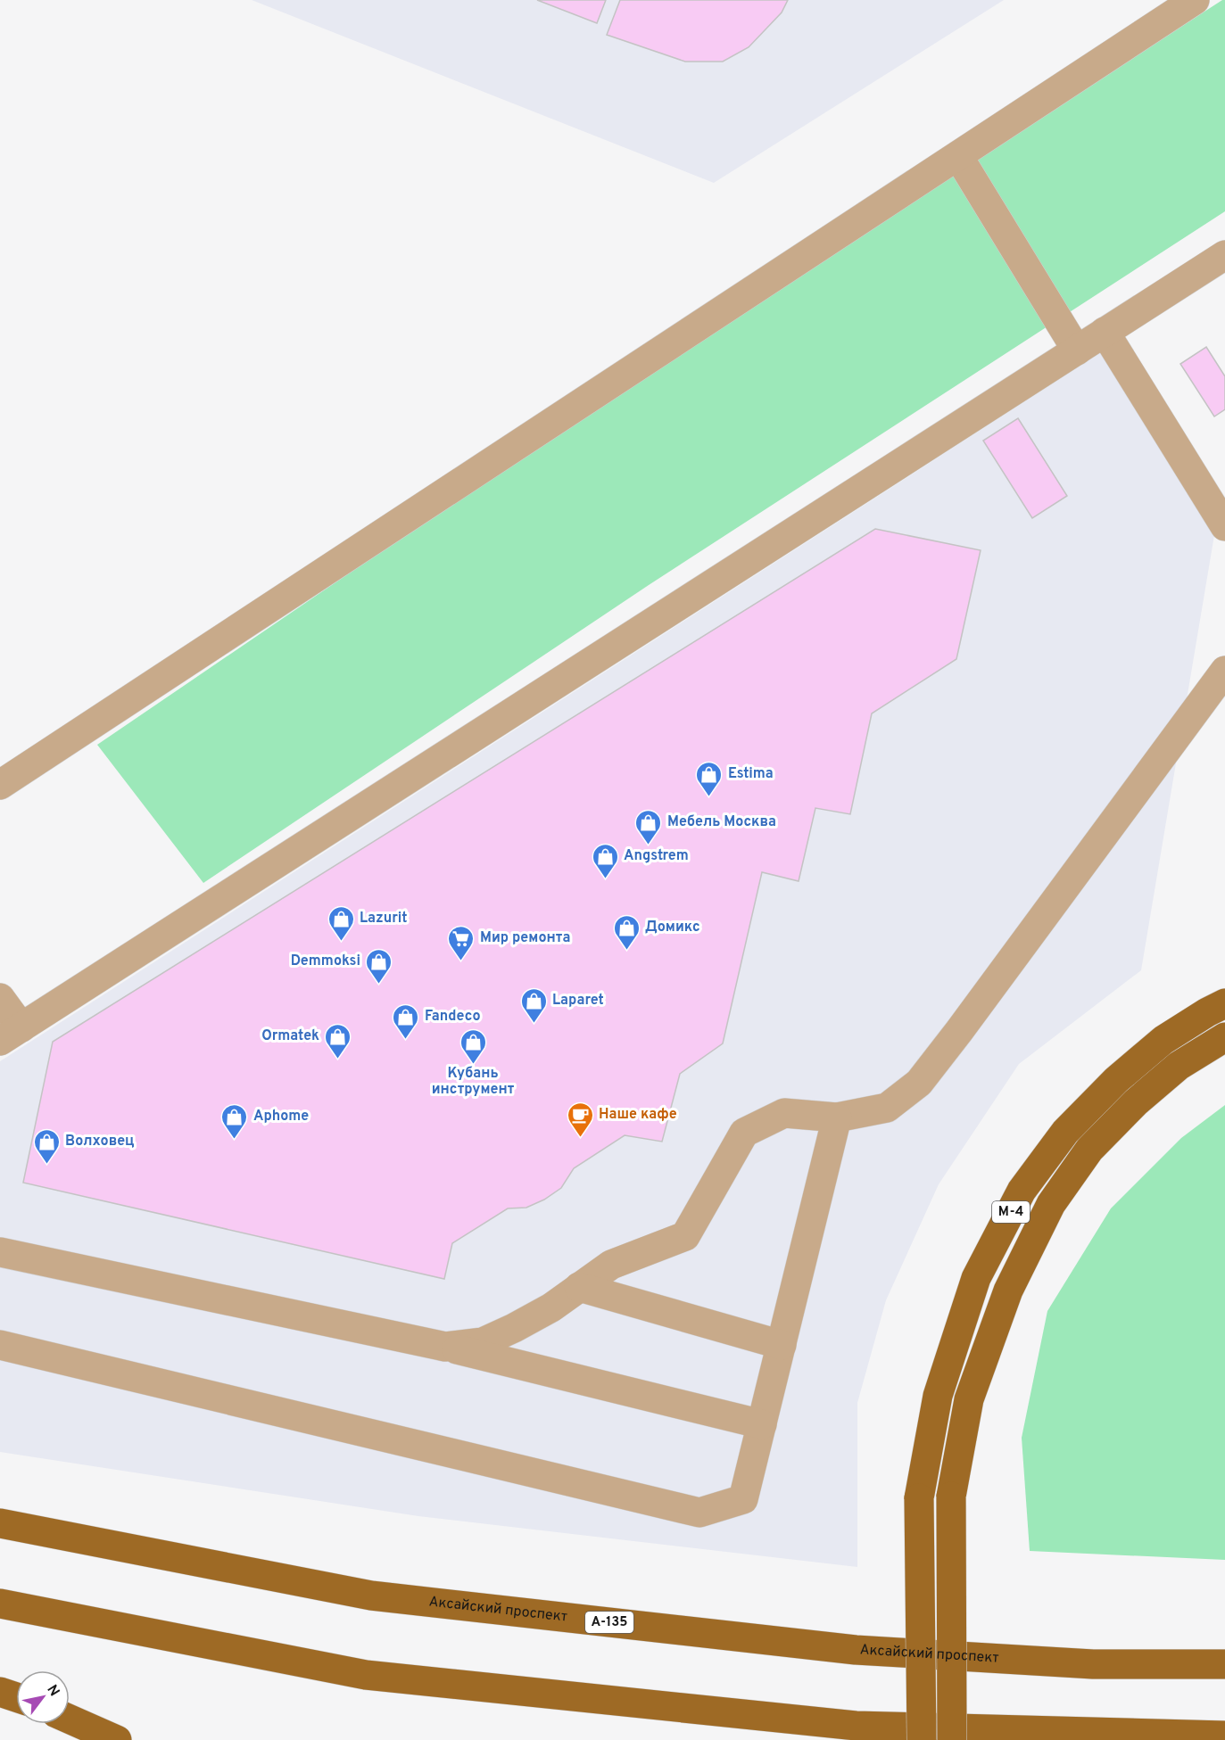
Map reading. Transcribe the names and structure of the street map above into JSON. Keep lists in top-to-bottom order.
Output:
{
  "streets": {
    "main road": ["М-4", "Аксайский проспект", "А-135"]
  },
  "places": {
    "shop": [
      "Estima",
      "Мебель Москва",
      "Angstrem",
      "Lazurit",
      "Домикс",
      "Demmoksi",
      "Laparet",
      "Fandeco",
      "Ormatek",
      "Кубань инструмент",
      "Aphome",
      "Волховец"
    ],
    "supermarket": ["Мир ремонта"],
    "cafe": ["Наше кафе"]
  },
  "north": "top right"
}
